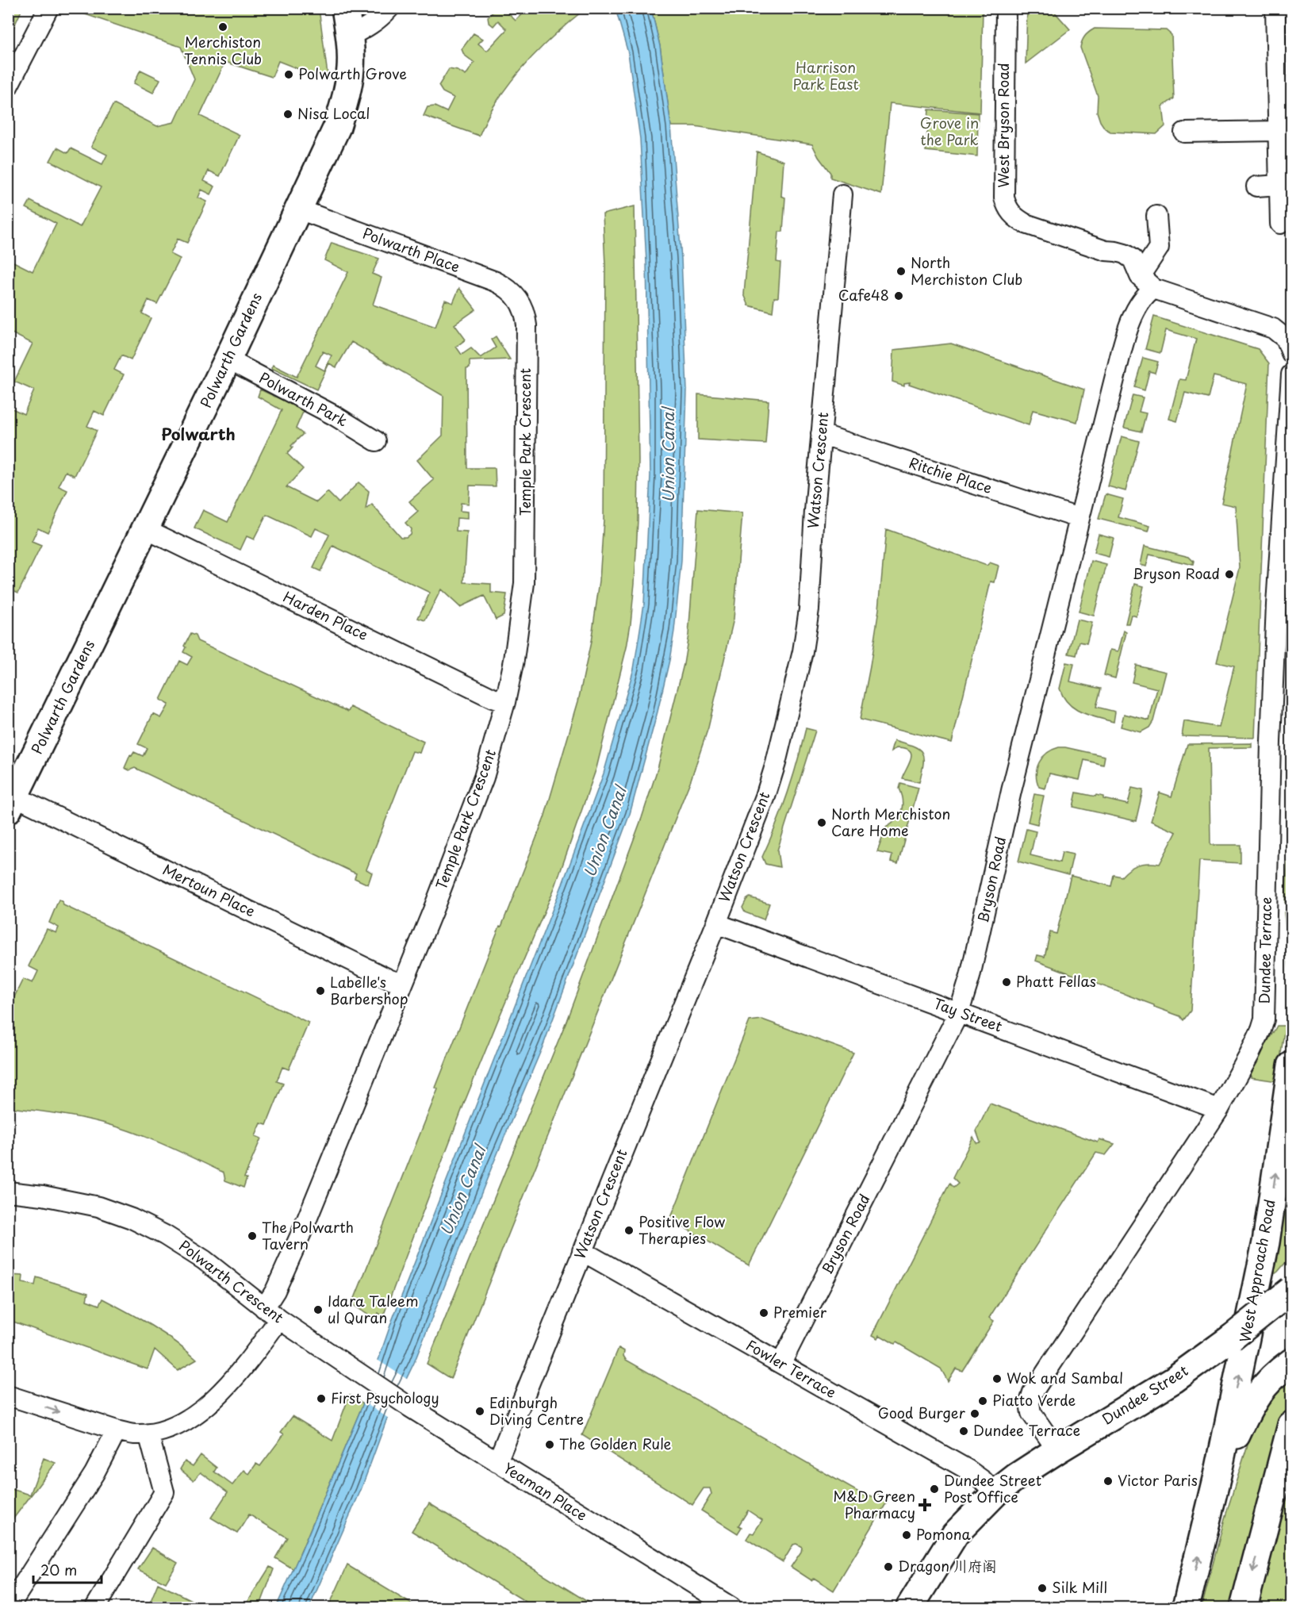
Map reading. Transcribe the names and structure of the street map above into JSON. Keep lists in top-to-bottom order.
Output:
{
  "streets": {
    "street": [
      "West Bryson Road",
      "Polwarth Place",
      "Polwarth Gardens",
      "Polwarth Park",
      "Temple Park Crescent",
      "Watson Crescent",
      "Ritchie Place",
      "Harden Place",
      "Bryson Road",
      "Mertoun Place",
      "Dundee Terrace",
      "Tay Street",
      "West Approach Road",
      "Polwarth Crescent",
      "Fowler Terrace",
      "Dundee Street",
      "Yeaman Place"
    ]
  },
  "crossings": [
    ["West Bryson Road", "Bryson Road"],
    ["Polwarth Place", "Polwarth Gardens"],
    ["Polwarth Place", "Temple Park Crescent"],
    ["Polwarth Gardens", "Polwarth Park"],
    ["Polwarth Gardens", "Harden Place"],
    ["Polwarth Gardens", "Mertoun Place"],
    ["Temple Park Crescent", "Harden Place"],
    ["Temple Park Crescent", "Mertoun Place"],
    ["Temple Park Crescent", "Polwarth Crescent"],
    ["Watson Crescent", "Ritchie Place"],
    ["Watson Crescent", "Tay Street"],
    ["Watson Crescent", "Fowler Terrace"],
    ["Watson Crescent", "Yeaman Place"],
    ["Ritchie Place", "Bryson Road"],
    ["Bryson Road", "Tay Street"],
    ["Bryson Road", "Fowler Terrace"],
    ["Dundee Terrace", "Tay Street"],
    ["Dundee Terrace", "Dundee Street"],
    ["Polwarth Crescent", "Yeaman Place"],
    ["Fowler Terrace", "Dundee Street"]
  ],
  "districts": ["Polwarth"],
  "water": ["Union Canal"],
  "parks": ["Harrison Park East", "Grove in the Park"],
  "places": {
    "other": [
      "Merchiston Tennis Club",
      "Polwarth Grove",
      "Nisa Local",
      "North Merchiston Club",
      "Cafe48",
      "Bryson Road",
      "North Merchiston Care Home",
      "Phatt Fellas",
      "Labelle's Barbershop",
      "Positive Flow Therapies",
      "The Polwarth Tavern",
      "Idara Taleem ul Quran",
      "Premier",
      "Wok and Sambal",
      "First Psychology",
      "Piatto Verde",
      "Edinburgh Diving Centre",
      "Good Burger",
      "Dundee Terrace",
      "The Golden Rule",
      "Victor Paris",
      "Dundee Street Post Office",
      "Pomona",
      "Dragon 川府阁",
      "Silk Mill"
    ],
    "health": ["M&D Green Pharmacy"]
  },
  "scale_bar": "20 m"
}
